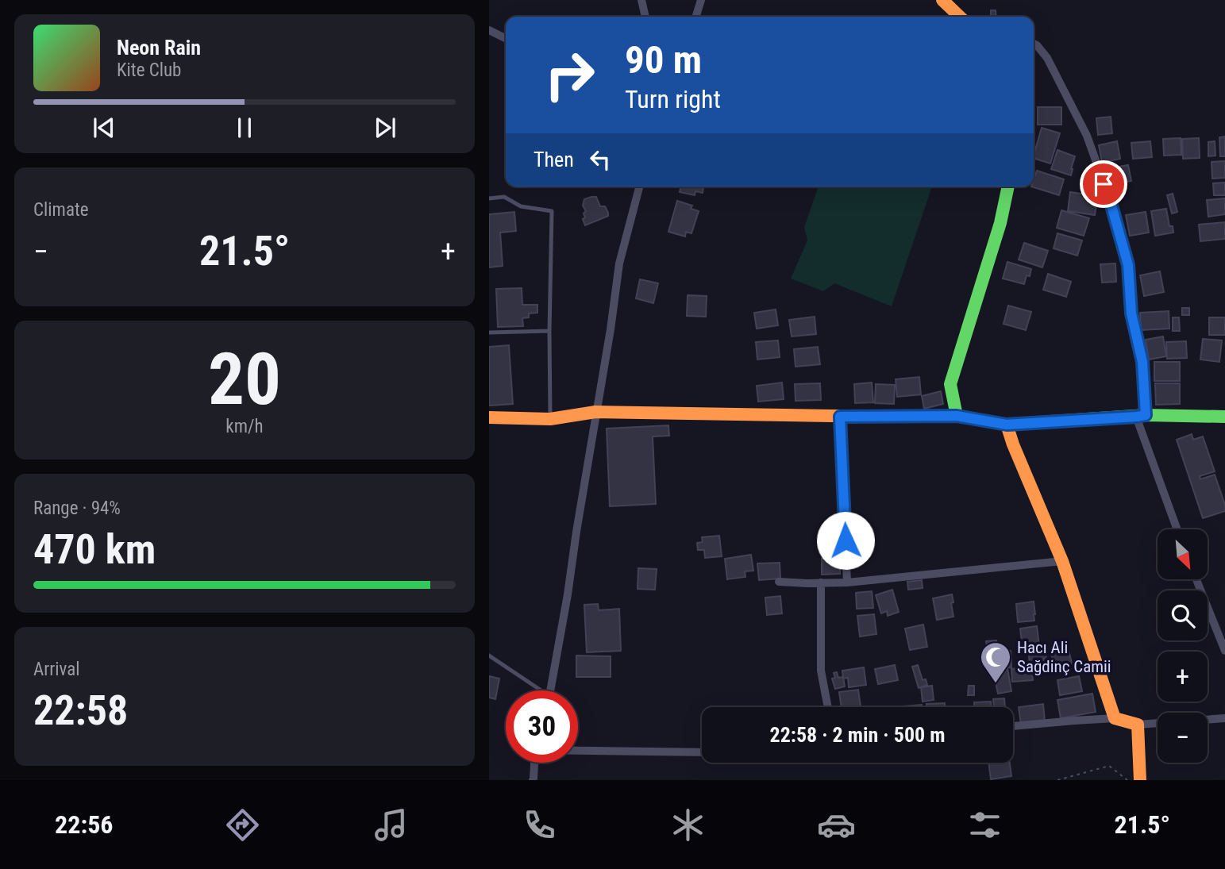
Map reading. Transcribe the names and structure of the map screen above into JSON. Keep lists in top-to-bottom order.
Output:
{
  "places": {
    "mosque": ["Hacı Ali Sağdinç Camii"]
  },
  "north": "bottom right",
  "page": {
    "turn": ["90 m", "Turn right"],
    "song": ["Neon Rain", "Kite Club"],
    "then": "Then",
    "tile": [
      "Climate",
      ["20", "km/h"],
      ["Range · 94%", "470 km"],
      ["Arrival", "22:58"]
    ],
    "heat": ["−", "21.5°", "+"],
    "map_buttons": ["+", "−"],
    "limit": "30",
    "trip": "22:58 · 2 min · 500 m",
    "tabs": ["22:56", "21.5°"]
  }
}
